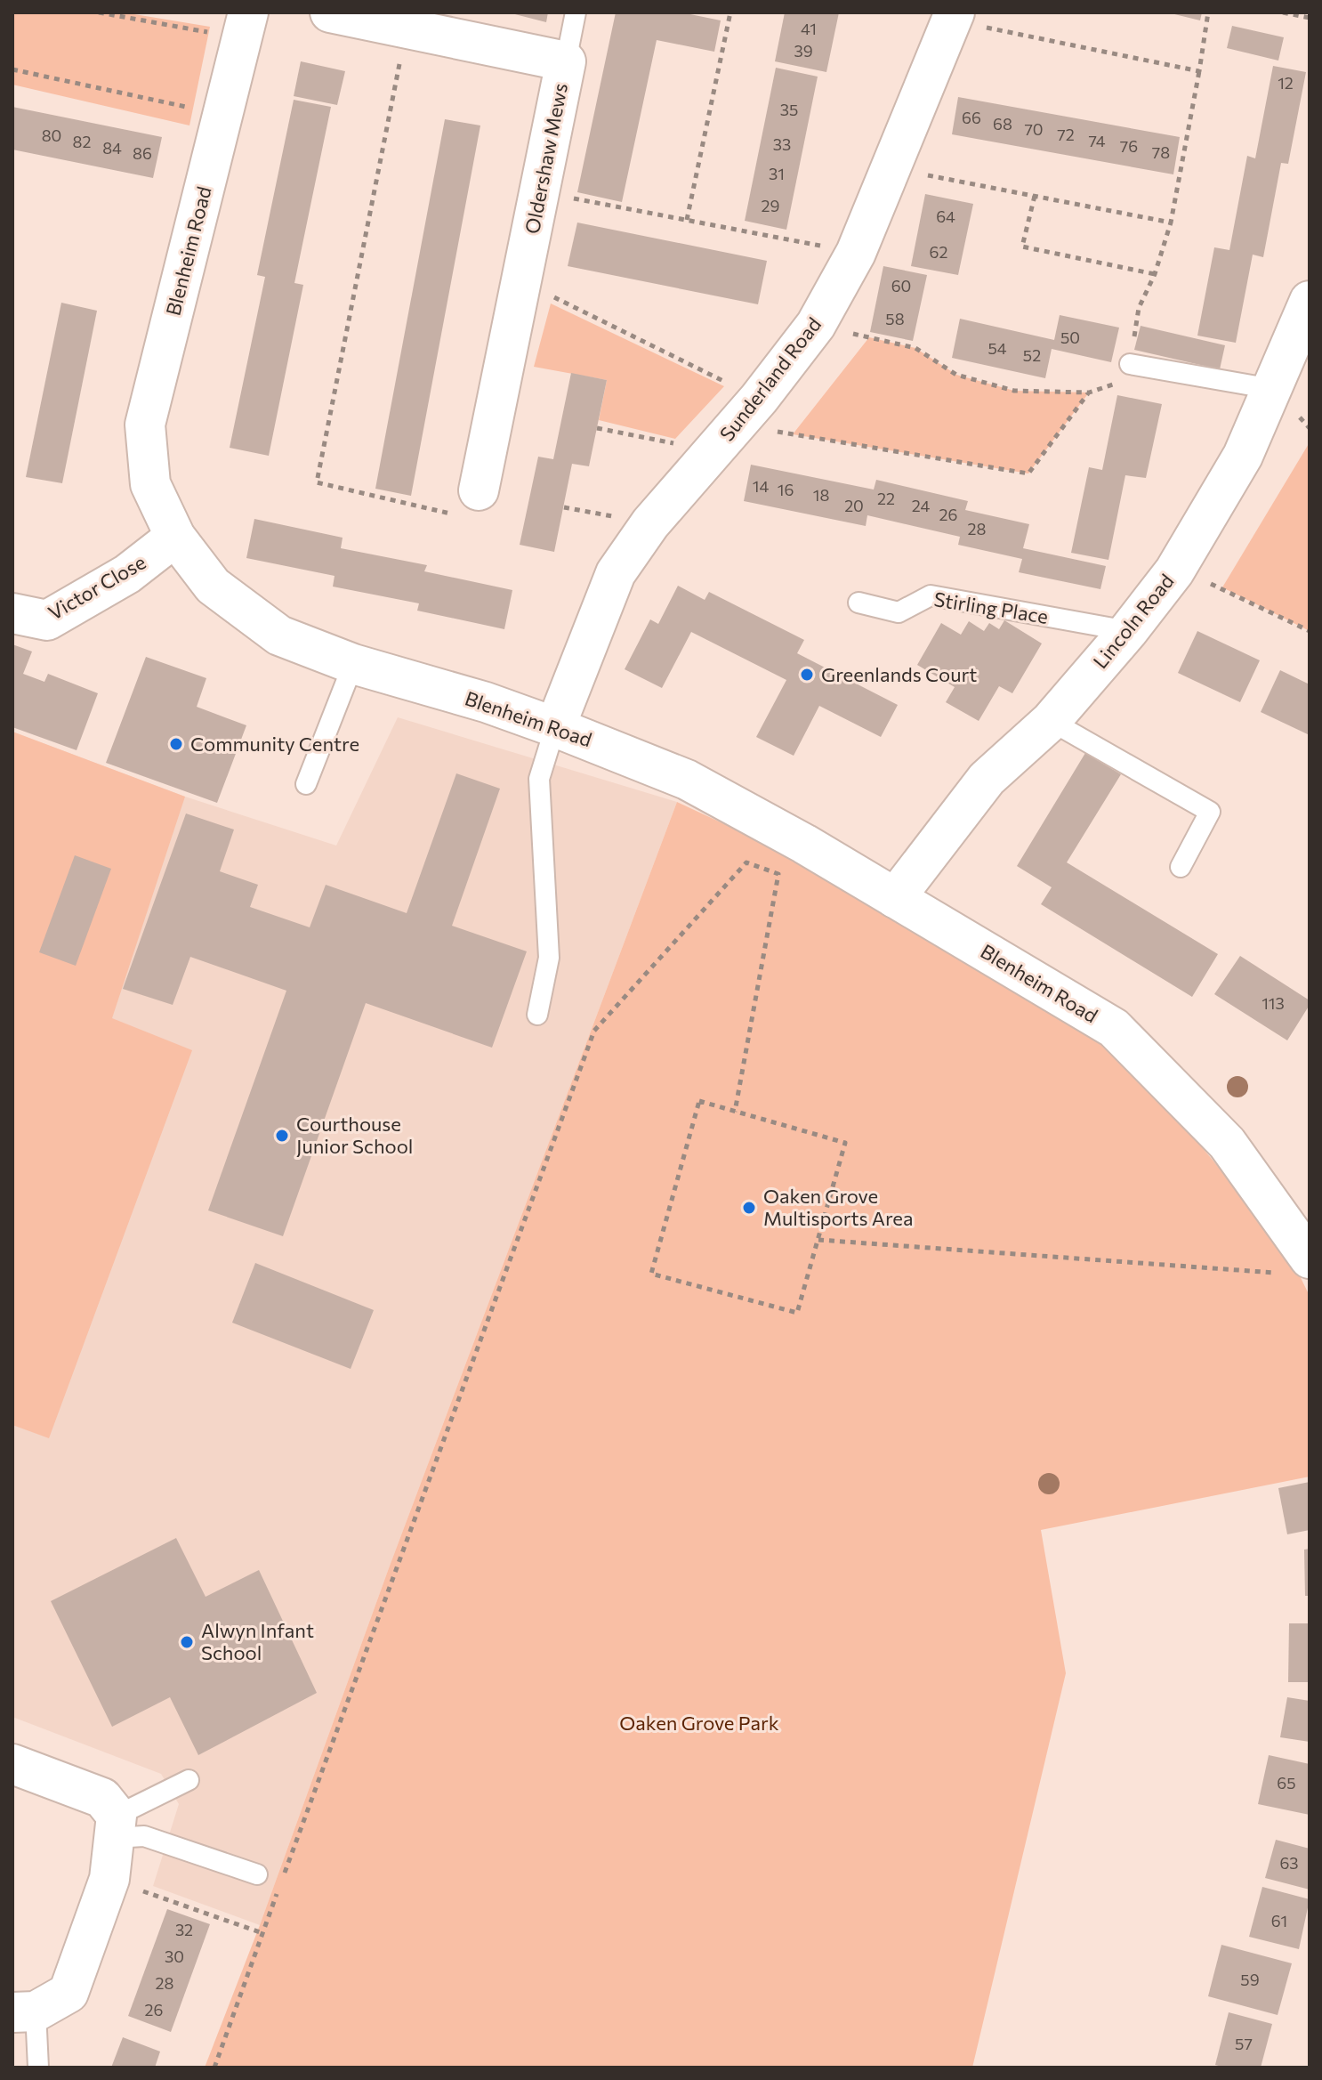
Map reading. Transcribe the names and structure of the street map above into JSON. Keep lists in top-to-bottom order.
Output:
{
  "streets": {
    "street": [
      "Oldershaw Mews",
      "Blenheim Road",
      "Sunderland Road",
      "Victor Close",
      "Lincoln Road"
    ],
    "lane": ["Stirling Place"]
  },
  "crossings": [
    ["Blenheim Road", "Sunderland Road"],
    ["Blenheim Road", "Victor Close"],
    ["Blenheim Road", "Lincoln Road"],
    ["Stirling Place", "Lincoln Road"]
  ],
  "parks": ["Oaken Grove Park"],
  "places": [
    "Greenlands Court",
    "Community Centre",
    "Courthouse Junior School",
    "Oaken Grove Multisports Area",
    "Alwyn Infant School"
  ],
  "house_numbers": [
    "41",
    "39",
    "12",
    "35",
    "66",
    "68",
    "70",
    "72",
    "80",
    "74",
    "82",
    "33",
    "76",
    "84",
    "78",
    "86",
    "31",
    "29",
    "64",
    "62",
    "60",
    "58",
    "50",
    "54",
    "52",
    "14",
    "16",
    "18",
    "22",
    "20",
    "24",
    "26",
    "28",
    "113",
    "65",
    "63",
    "61",
    "32",
    "30",
    "59",
    "28",
    "26",
    "57"
  ]
}
